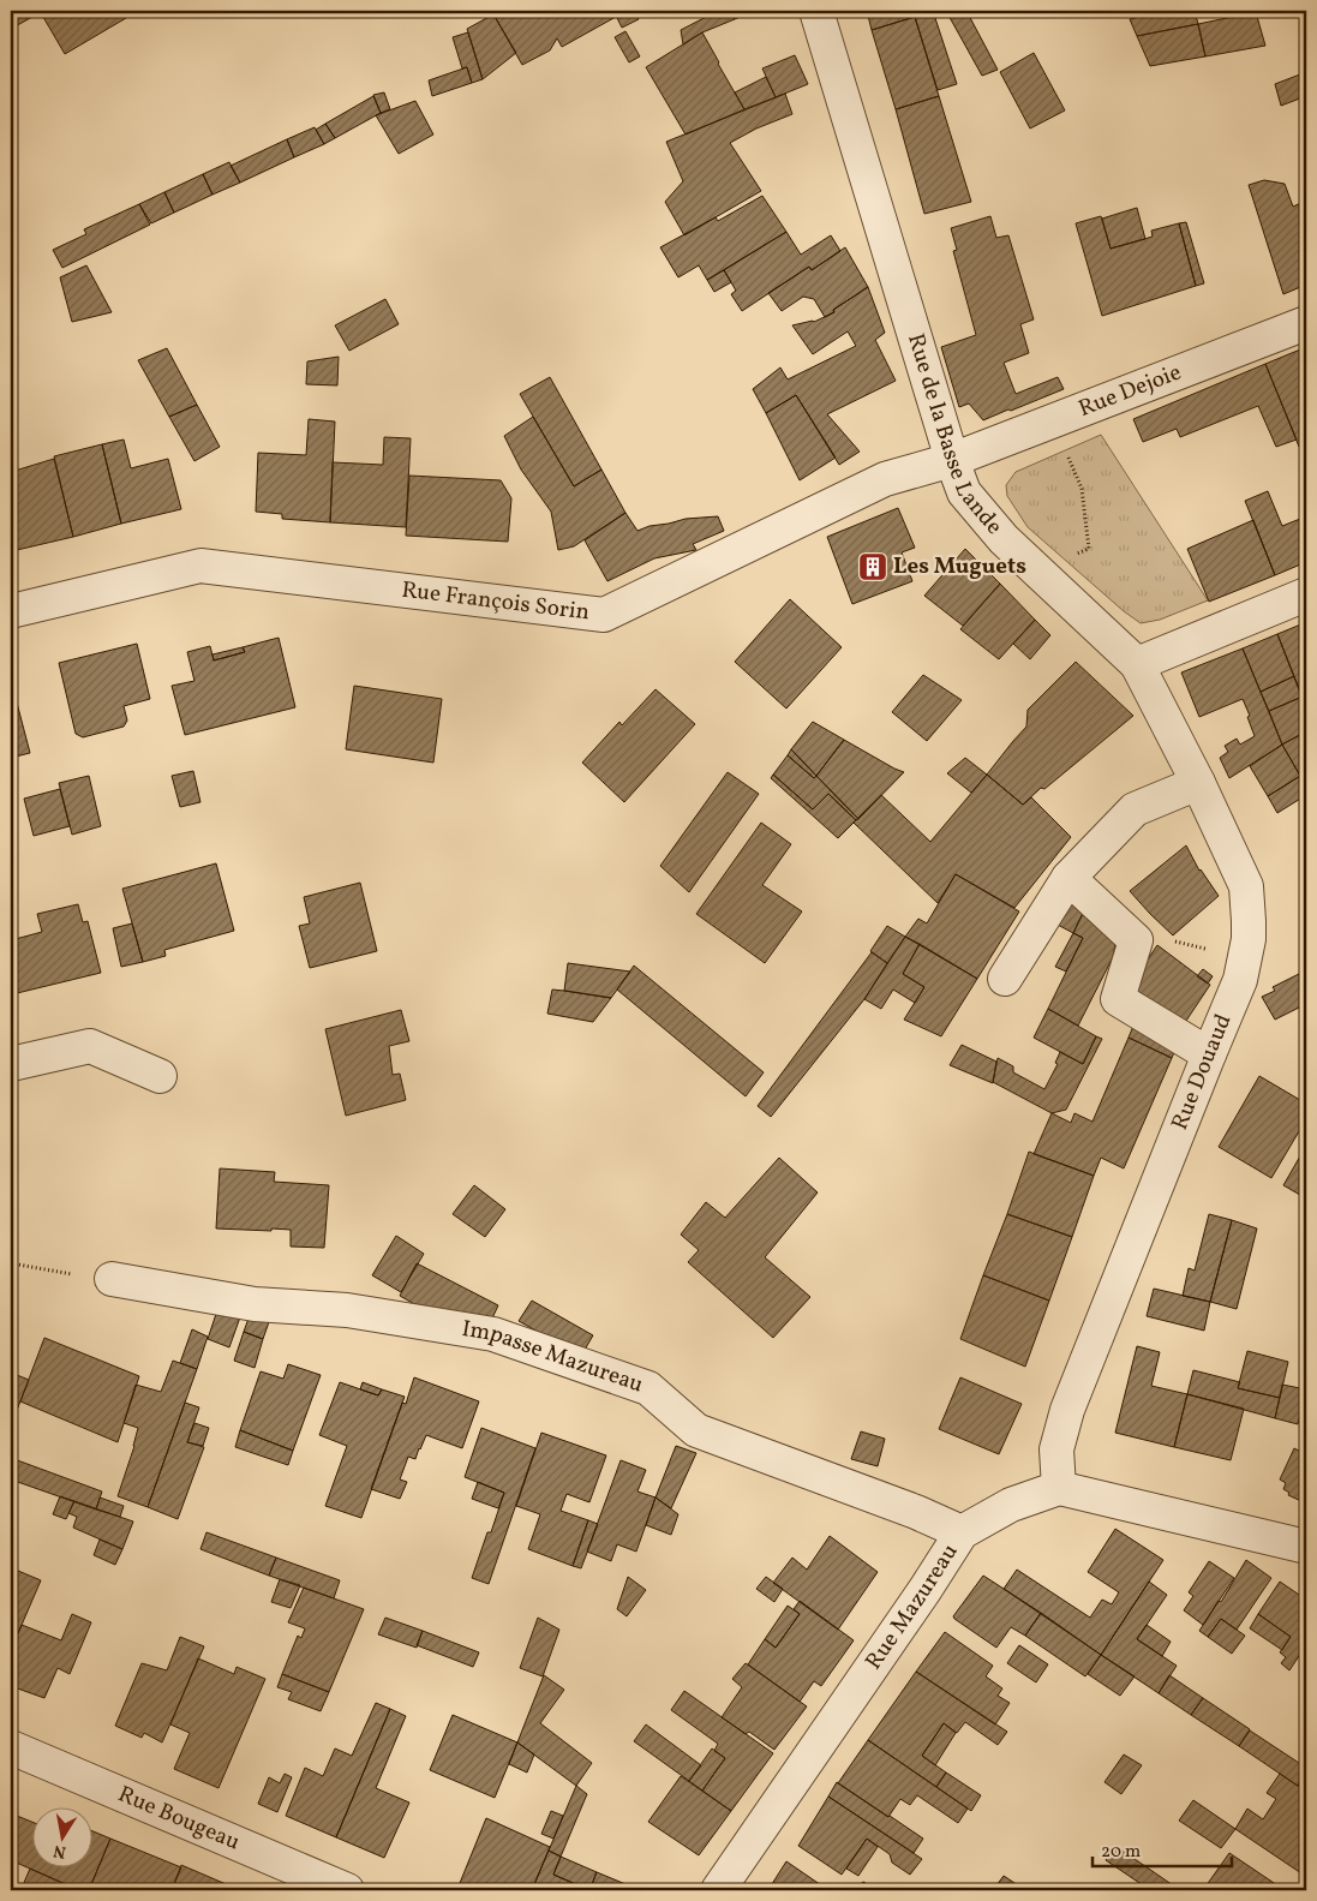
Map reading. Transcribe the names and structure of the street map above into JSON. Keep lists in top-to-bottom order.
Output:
{
  "streets": {
    "street": [
      "Rue Dejoie",
      "Rue de la Basse Lande",
      "Rue François Sorin",
      "Rue Douaud",
      "Impasse Mazureau",
      "Rue Mazureau",
      "Rue Bougeau"
    ]
  },
  "crossings": [
    ["Rue Dejoie", "Rue de la Basse Lande"],
    ["Rue Dejoie", "Rue François Sorin"],
    ["Rue de la Basse Lande", "Rue François Sorin"],
    ["Rue de la Basse Lande", "Rue Douaud"],
    ["Rue Douaud", "Rue Mazureau"],
    ["Impasse Mazureau", "Rue Mazureau"]
  ],
  "places": {
    "building": ["Les Muguets"]
  },
  "scale_bar": "20 m",
  "north": "bottom"
}
